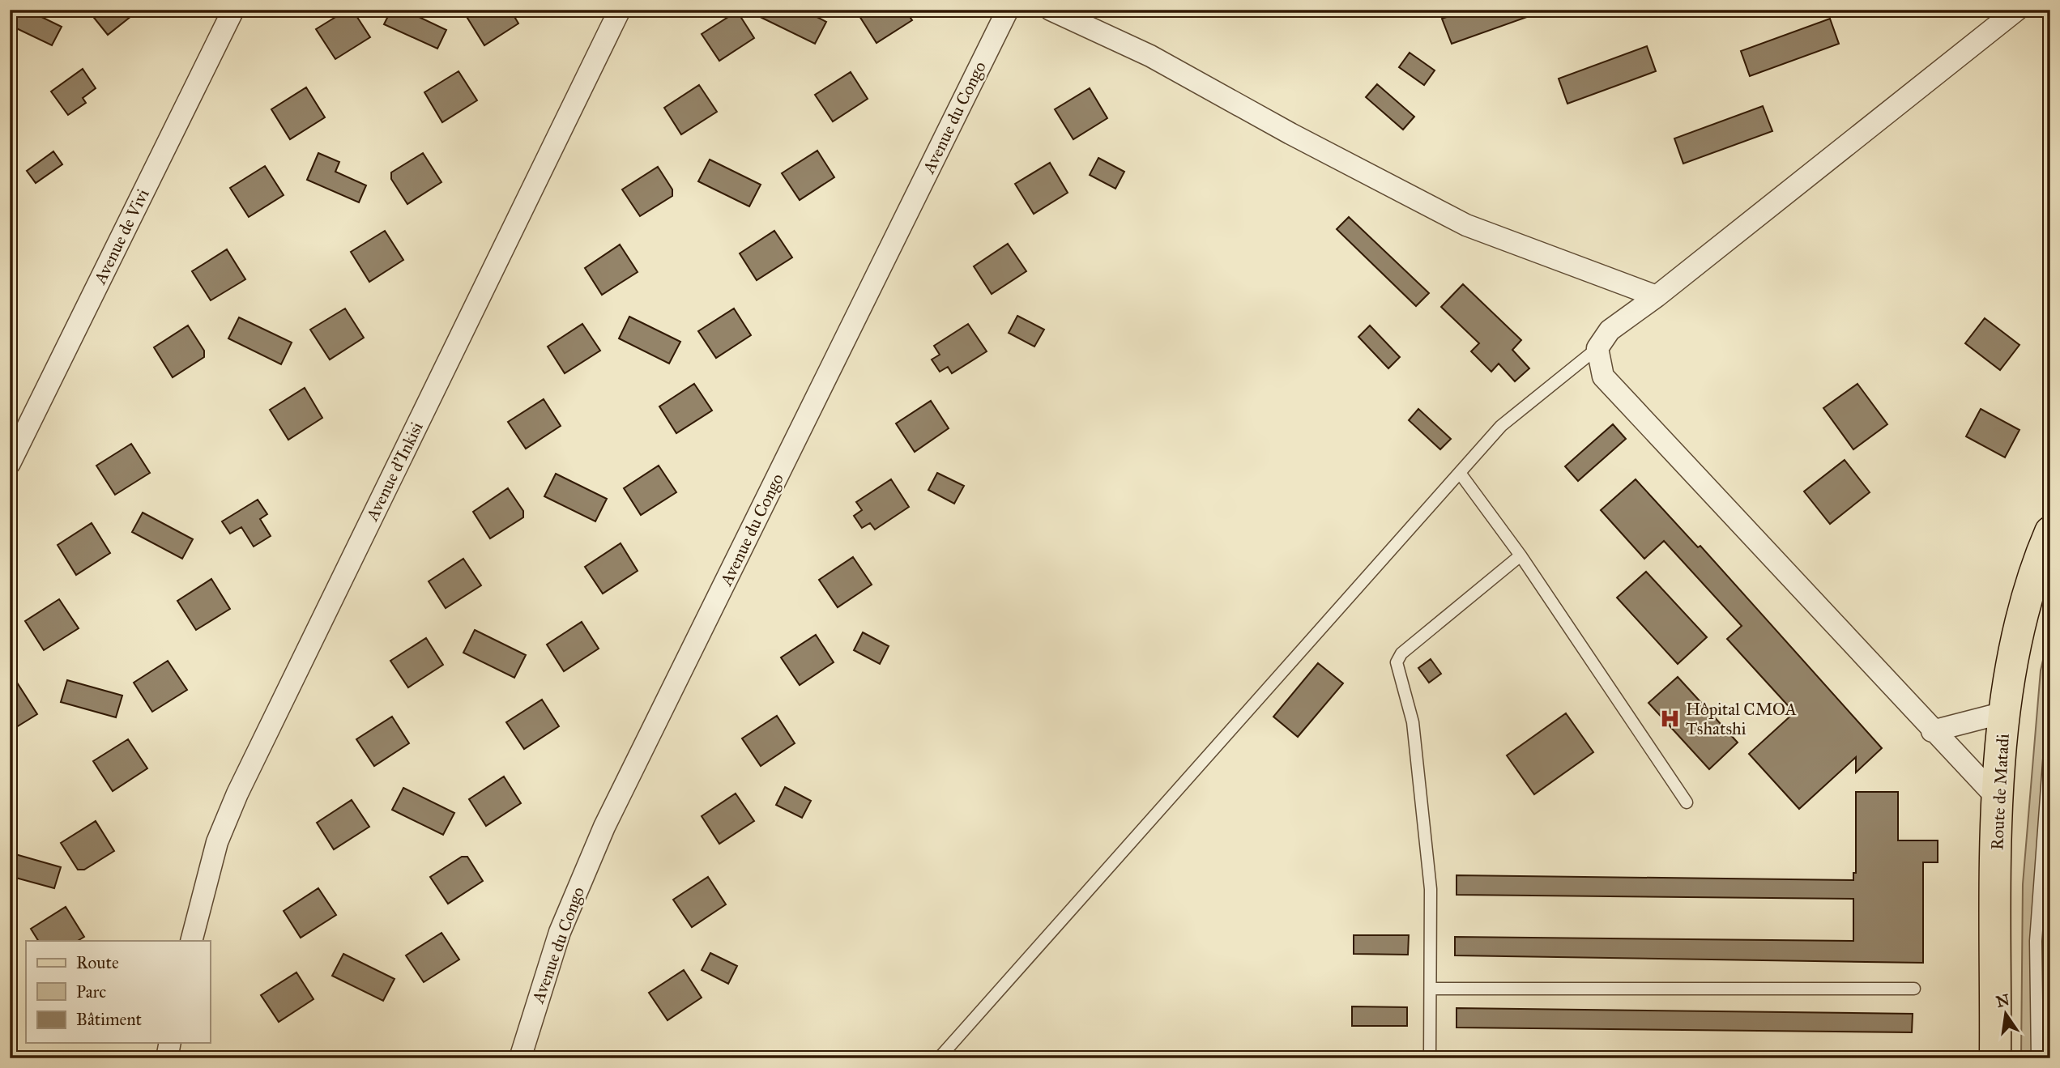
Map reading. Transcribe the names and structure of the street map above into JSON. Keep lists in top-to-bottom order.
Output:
{
  "streets": {
    "main road": ["Route de Matadi"],
    "street": ["Avenue du Congo", "Avenue de Vivi", "Avenue d'Inkisi"]
  },
  "places": {
    "hospital": ["Hôpital CMOA Tshatshi"]
  },
  "legend": ["Route", "Parc", "Bâtiment"],
  "north": "top"
}
